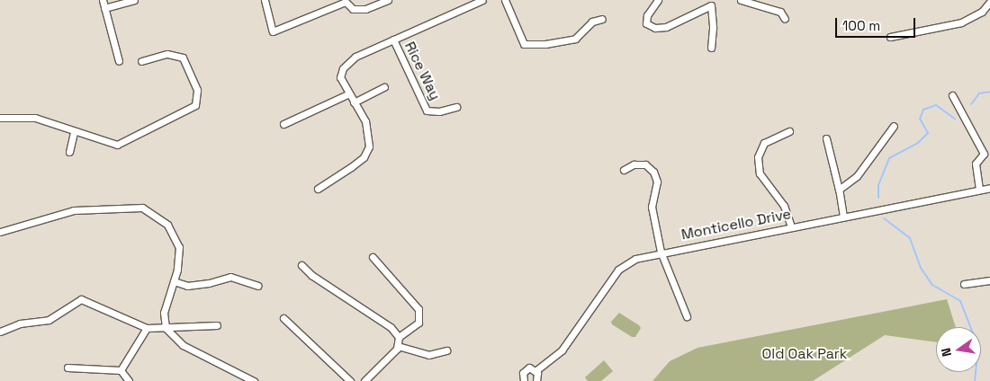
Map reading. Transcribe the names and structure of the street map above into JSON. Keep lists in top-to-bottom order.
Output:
{
  "streets": {
    "street": ["Rice Way", "Monticello Drive"]
  },
  "parks": ["Old Oak Park"],
  "scale_bar": "100 m",
  "north": "left"
}
